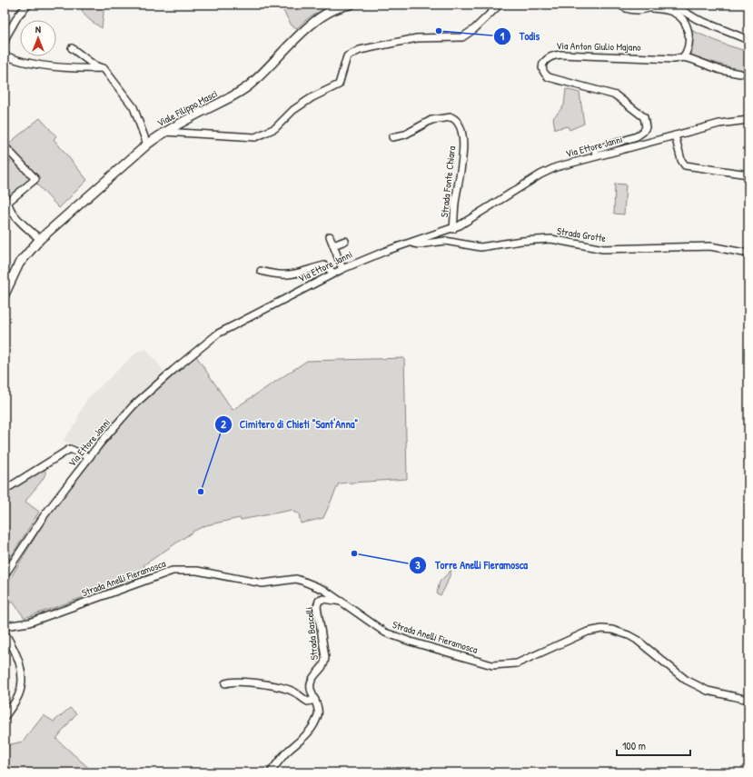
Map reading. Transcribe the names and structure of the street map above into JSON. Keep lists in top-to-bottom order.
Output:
{
  "streets": {
    "main road": ["Viale Filippo Masci"],
    "street": [
      "Via Anton Giulio Majano",
      "Via Ettore Janni",
      "Strada Fonte Chiara",
      "Strada Grotte",
      "Strada Anelli Fieramosca",
      "Strada Bascelli"
    ]
  },
  "crossings": [
    ["Via Anton Giulio Majano", "Via Ettore Janni"],
    ["Via Ettore Janni", "Strada Fonte Chiara"],
    ["Via Ettore Janni", "Strada Grotte"],
    ["Strada Anelli Fieramosca", "Strada Bascelli"]
  ],
  "places": ["Todis", "Cimitero di Chieti \"Sant'Anna\"", "Torre Anelli Fieramosca"],
  "scale_bar": "100 m",
  "north": "top"
}
